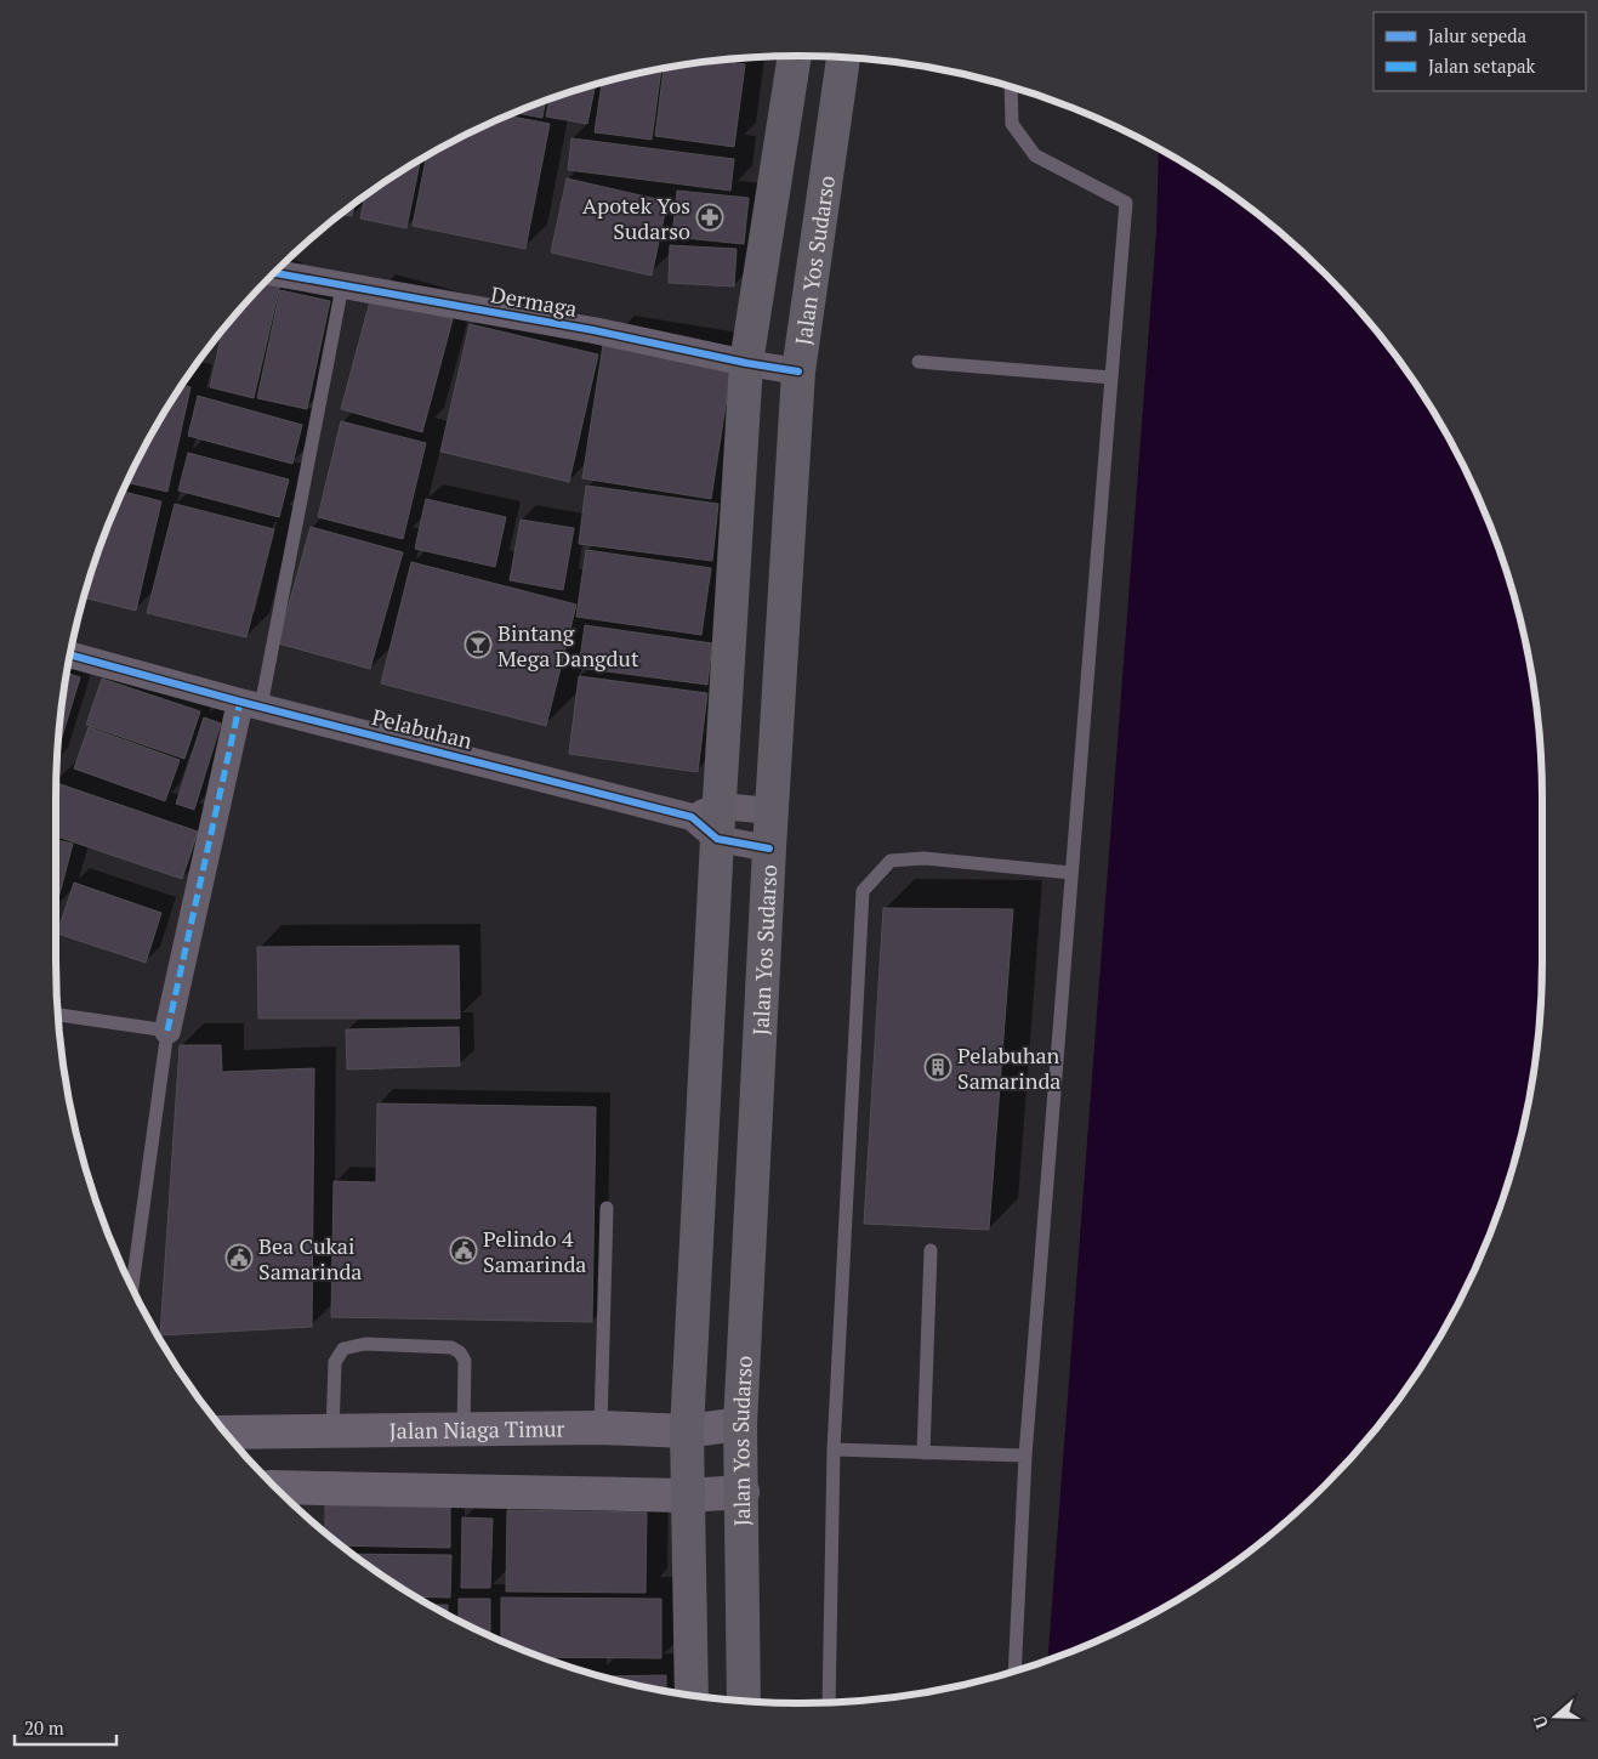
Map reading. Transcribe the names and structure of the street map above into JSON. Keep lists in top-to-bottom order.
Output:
{
  "streets": {
    "highway": ["Jalan Yos Sudarso"],
    "main road": ["Jalan Niaga Timur"],
    "street": ["Dermaga", "Pelabuhan"]
  },
  "crossings": [
    ["Jalan Yos Sudarso", "Dermaga"],
    ["Jalan Yos Sudarso", "Pelabuhan"],
    ["Jalan Yos Sudarso", "Jalan Niaga Timur"]
  ],
  "places": {
    "pharmacy": ["Apotek Yos Sudarso"],
    "bar": ["Bintang Mega Dangdut"],
    "building": ["Pelabuhan Samarinda"],
    "public building": ["Pelindo 4 Samarinda", "Bea Cukai Samarinda"]
  },
  "legend": ["Jalur sepeda", "Jalan setapak"],
  "scale_bar": "20 m",
  "north": "left"
}
